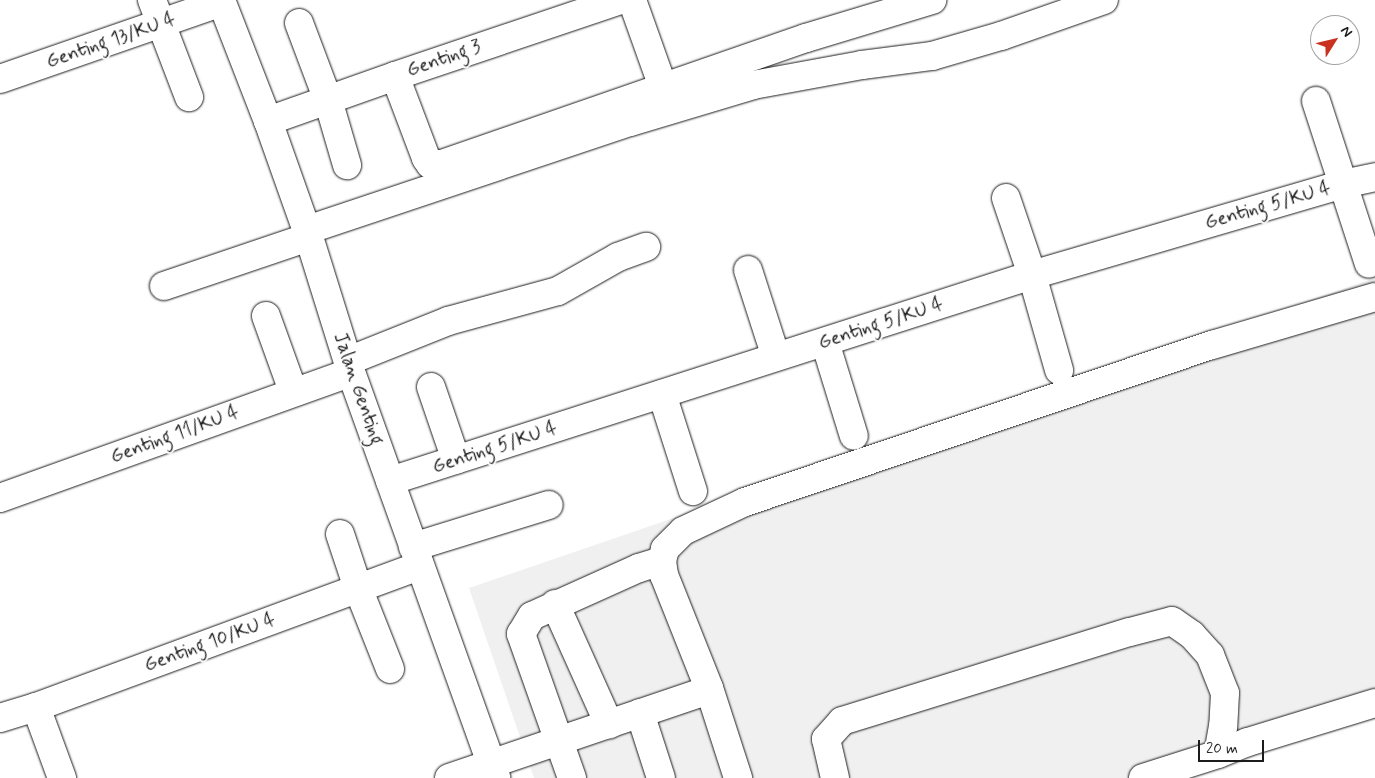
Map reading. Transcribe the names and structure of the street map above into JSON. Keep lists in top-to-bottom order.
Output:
{
  "streets": {
    "street": [
      "Genting 13/KU 4",
      "Genting 3",
      "Genting 5/KU 4",
      "Jalan Genting",
      "Genting 11/KU 4",
      "Genting 10/KU 4"
    ]
  },
  "crossings": [
    ["Genting 13/KU 4", "Jalan Genting"],
    ["Genting 3", "Jalan Genting"],
    ["Genting 5/KU 4", "Jalan Genting"],
    ["Jalan Genting", "Genting 11/KU 4"],
    ["Jalan Genting", "Genting 10/KU 4"]
  ],
  "scale_bar": "20 m",
  "north": "top right"
}
